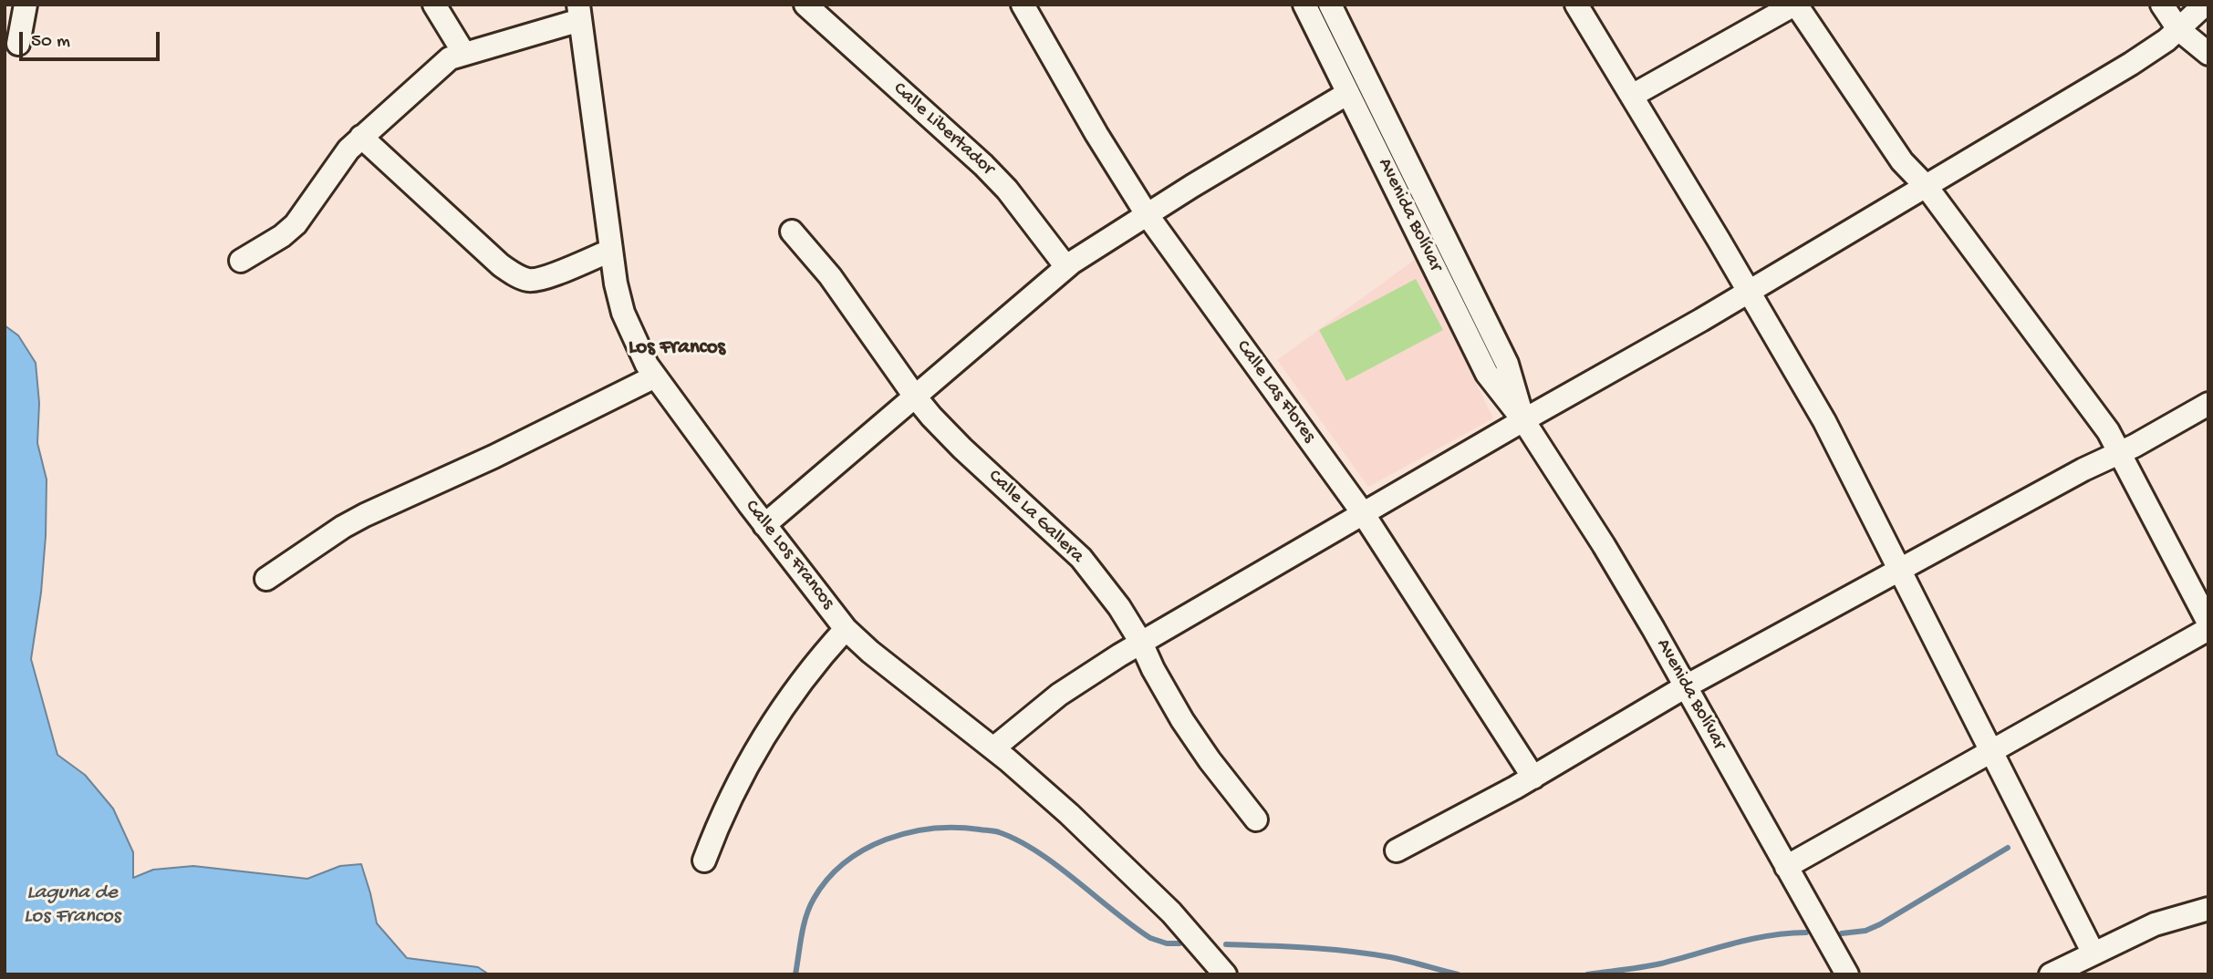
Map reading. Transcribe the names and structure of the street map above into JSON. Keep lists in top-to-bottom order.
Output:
{
  "streets": {
    "street": [
      "Calle Libertador",
      "Avenida Bolívar",
      "Calle Las Flores",
      "Calle La Gallera",
      "Calle Los Francos"
    ]
  },
  "districts": ["Los Francos"],
  "water": ["Laguna de Los Francos"],
  "scale_bar": "50 m"
}
